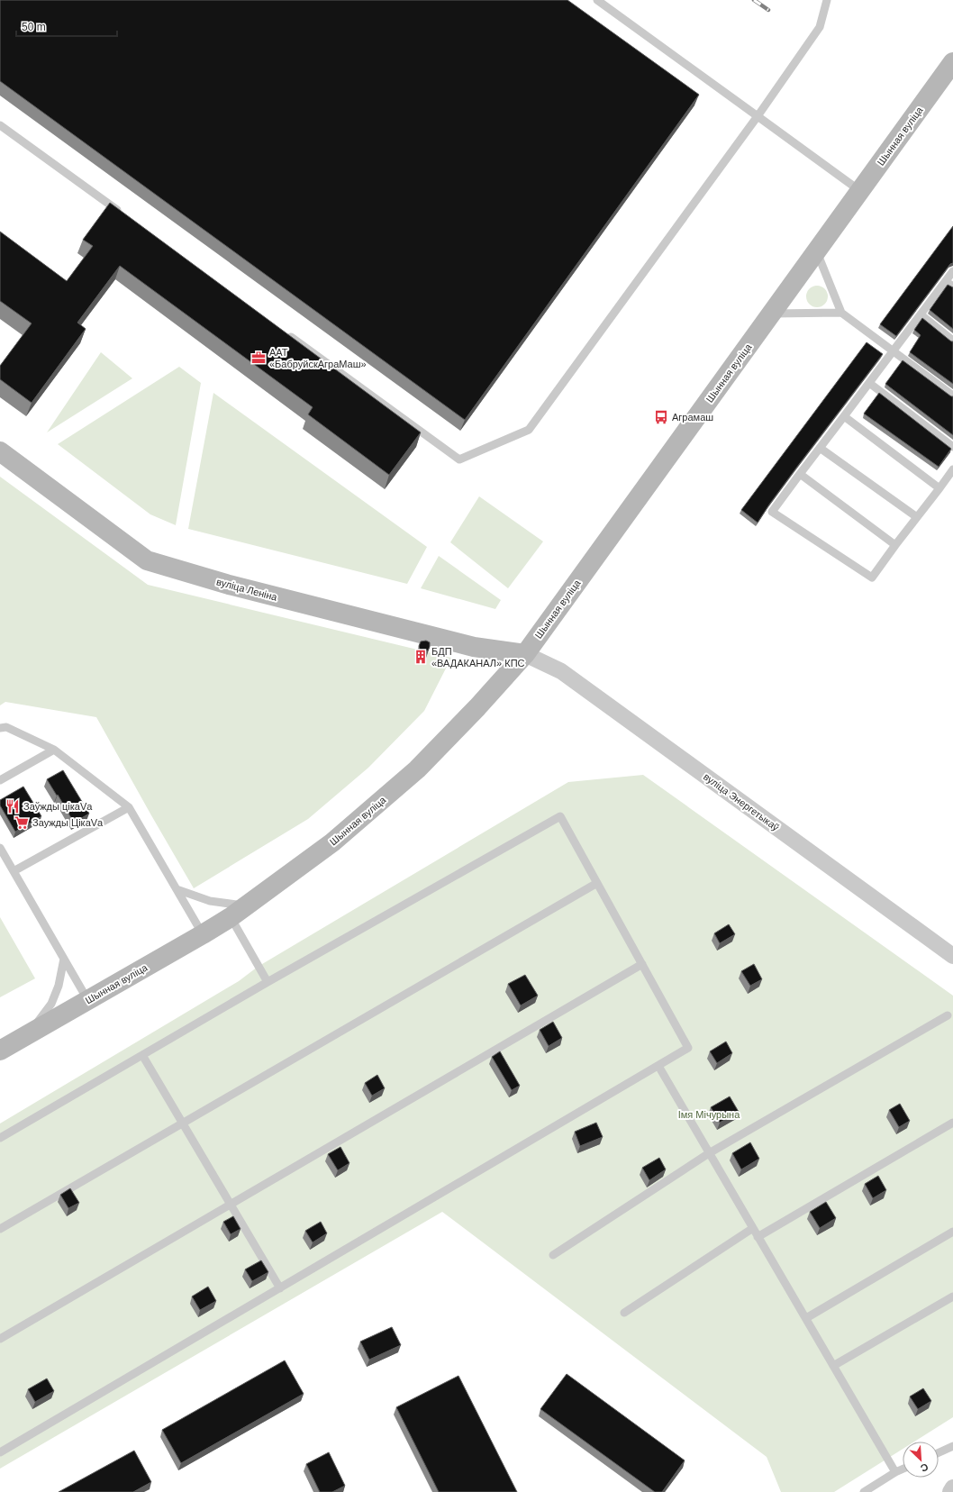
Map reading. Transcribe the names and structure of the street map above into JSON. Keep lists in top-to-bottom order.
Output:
{
  "streets": {
    "main road": ["Шынная вуліца", "вуліца Леніна"],
    "street": ["вуліца Энергетыкаў"]
  },
  "crossings": [
    ["Шынная вуліца", "вуліца Леніна"],
    ["Шынная вуліца", "вуліца Энергетыкаў"],
    ["вуліца Леніна", "вуліца Энергетыкаў"]
  ],
  "parks": ["Імя Мічурына"],
  "places": {
    "office": ["ААТ «БабруйскАграМаш»"],
    "bus stop": ["Аграмаш"],
    "building": ["БДП «ВАДАКАНАЛ» КПС"],
    "restaurant": ["Заўжды цікаVа"],
    "supermarket": ["Заужды ЦікаVа"]
  },
  "scale_bar": "50 m",
  "north": "bottom right"
}
